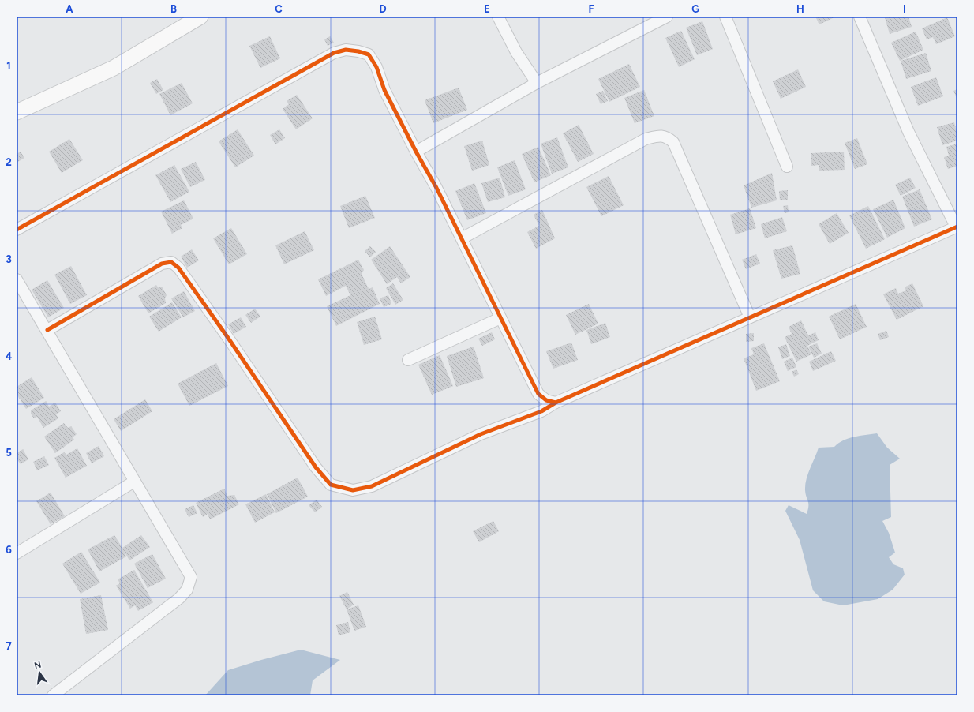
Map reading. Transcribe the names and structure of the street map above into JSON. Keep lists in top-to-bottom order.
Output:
{
  "north": "top",
  "grid": {
    "columns": [
      "A",
      "B",
      "C",
      "D",
      "E",
      "F",
      "G",
      "H",
      "I"
    ],
    "rows": [
      "1",
      "2",
      "3",
      "4",
      "5",
      "6",
      "7"
    ]
  }
}
